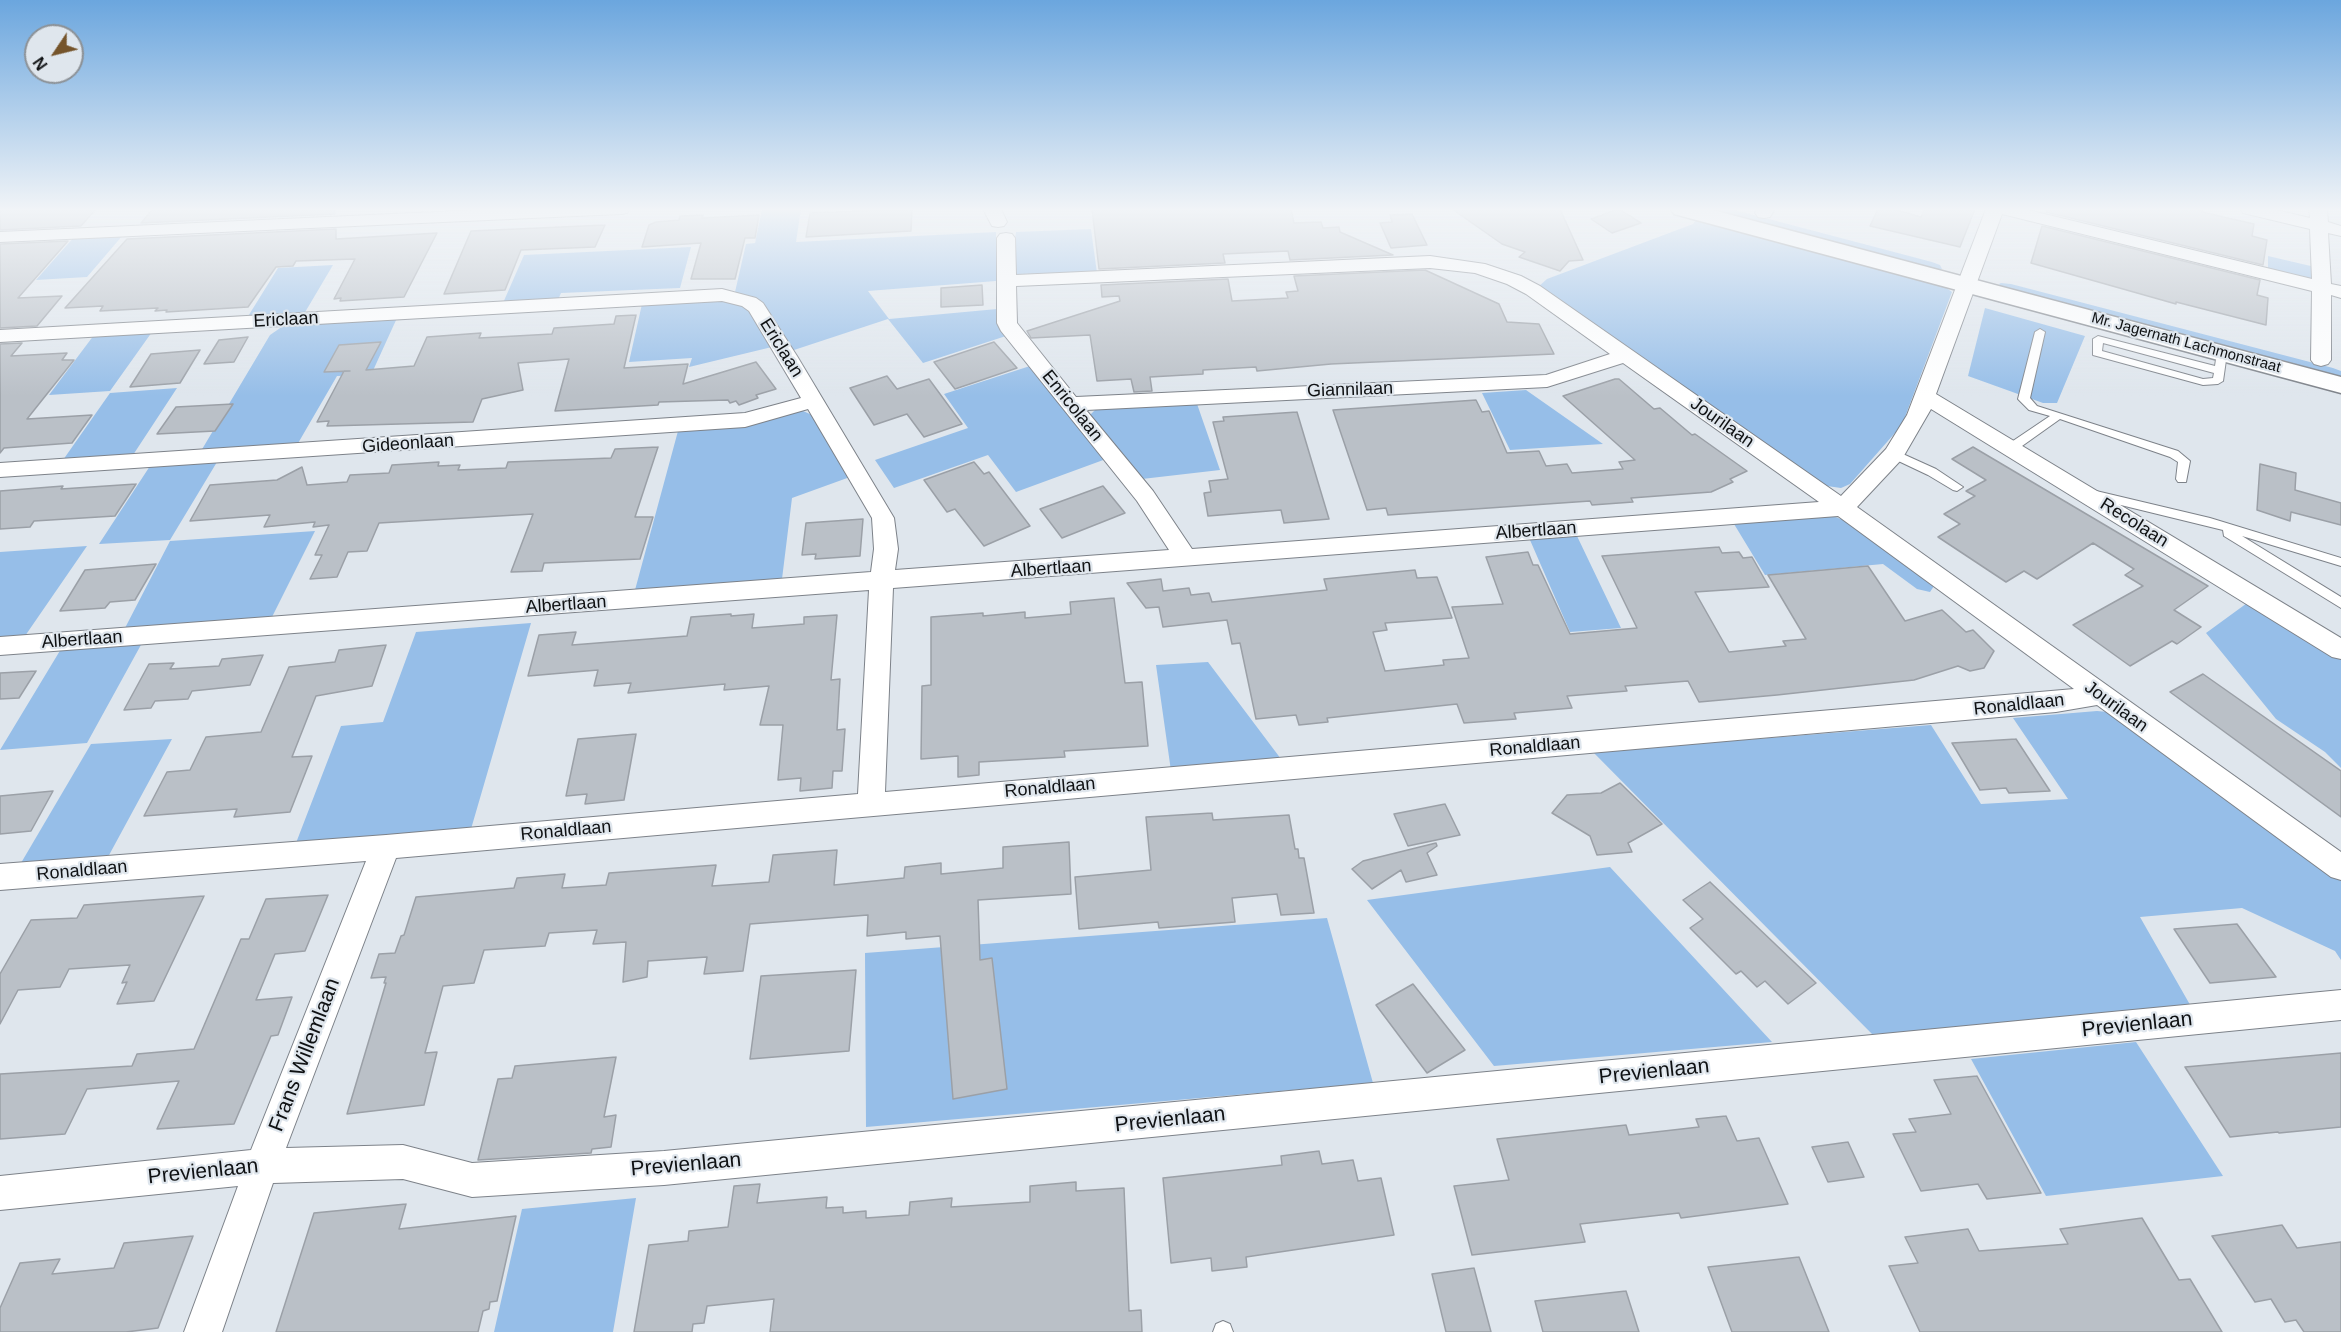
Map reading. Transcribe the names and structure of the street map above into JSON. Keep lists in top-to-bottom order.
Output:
{
  "streets": {
    "main road": ["Mr. Jagernath Lachmonstraat"],
    "street": [
      "Ericlaan",
      "Giannilaan",
      "Enricolaan",
      "Jourilaan",
      "Gideonlaan",
      "Recolaan",
      "Albertlaan",
      "Ronaldlaan",
      "Previenlaan",
      "Frans Willemlaan"
    ]
  },
  "crossings": [
    ["Ericlaan", "Gideonlaan"],
    ["Ericlaan", "Albertlaan"],
    ["Ericlaan", "Ronaldlaan"],
    ["Giannilaan", "Enricolaan"],
    ["Giannilaan", "Jourilaan"],
    ["Enricolaan", "Jourilaan"],
    ["Enricolaan", "Albertlaan"],
    ["Jourilaan", "Albertlaan"],
    ["Jourilaan", "Ronaldlaan"],
    ["Ronaldlaan", "Frans Willemlaan"],
    ["Previenlaan", "Frans Willemlaan"]
  ],
  "north": "bottom left"
}
